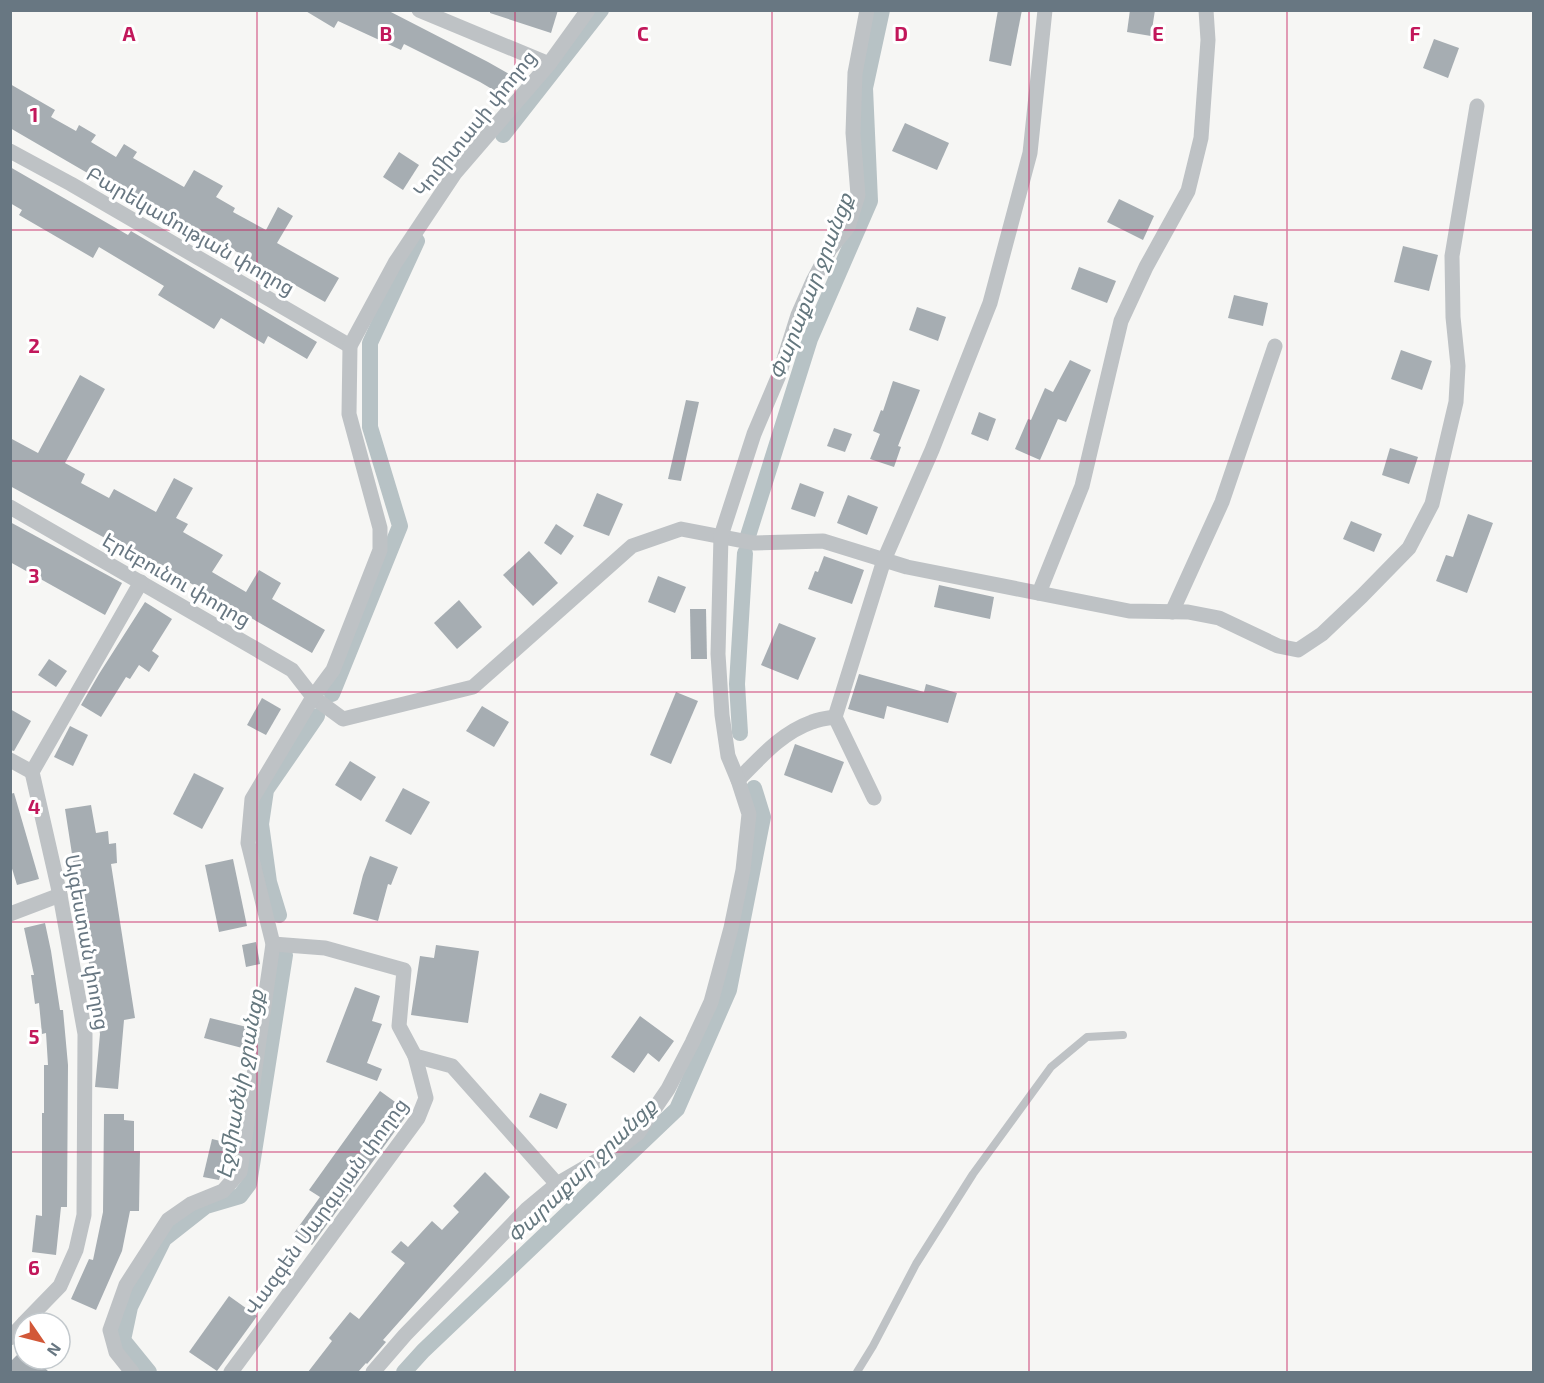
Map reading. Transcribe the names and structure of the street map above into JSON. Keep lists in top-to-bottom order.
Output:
{
  "streets": {
    "street": [
      "Կոմիտասի փողոց",
      "Բարեկամության փողոց",
      "Էրեբունու փողոց",
      "Այգեստան փողոց",
      "Վազգեն Սարգսյան փողոց"
    ]
  },
  "crossings": [
    ["Կոմիտասի փողոց", "Բարեկամության փողոց"],
    ["Կոմիտասի փողոց", "Էրեբունու փողոց"],
    ["Կոմիտասի փողոց", "Վազգեն Սարգսյան փողոց"]
  ],
  "water": ["Փարաքար ջրանցք", "Էջմիածնի ջրանցք"],
  "north": "bottom right",
  "grid": {
    "columns": [
      "A",
      "B",
      "C",
      "D",
      "E",
      "F"
    ],
    "rows": [
      "1",
      "2",
      "3",
      "4",
      "5",
      "6"
    ]
  }
}
